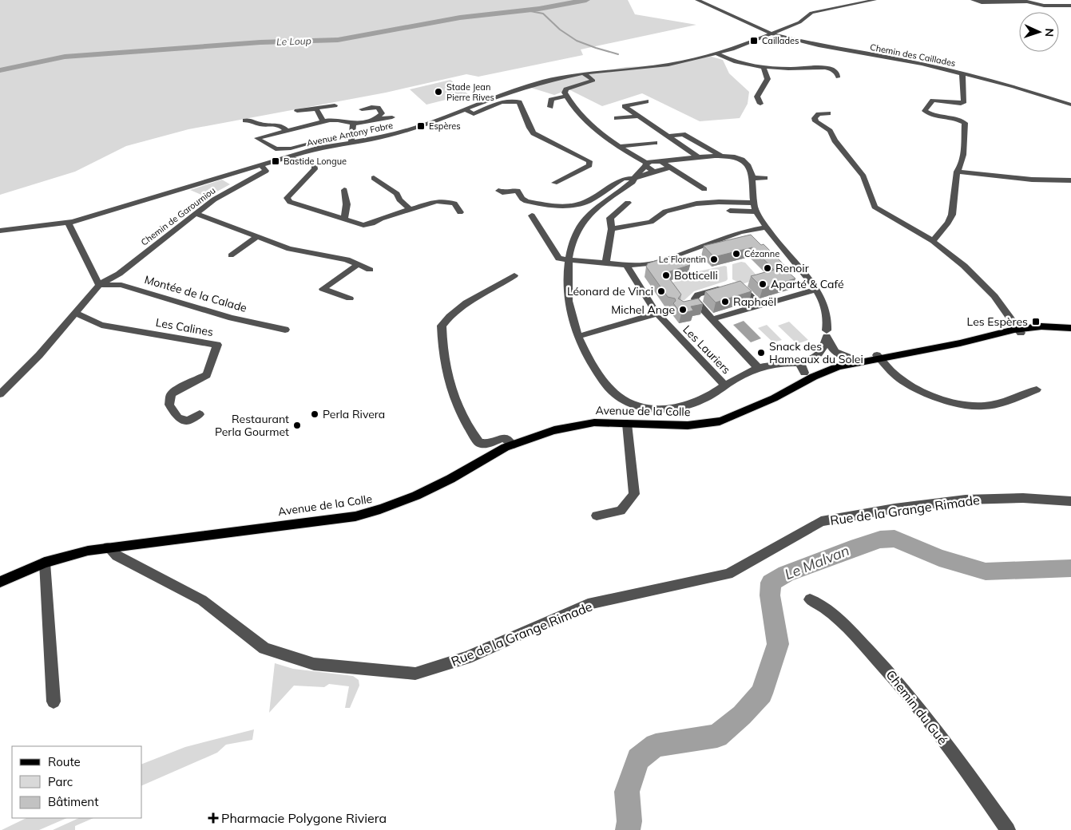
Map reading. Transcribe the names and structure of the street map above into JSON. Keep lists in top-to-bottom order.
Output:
{
  "streets": {
    "main road": ["Avenue de la Colle"],
    "street": [
      "Chemin des Caillades",
      "Avenue Antony Fabre",
      "Chemin de Garoumiou",
      "Montée de la Calade",
      "Les Calines",
      "Les Lauriers",
      "Rue de la Grange Rimade",
      "Chemin du Gué"
    ]
  },
  "crossings": [
    ["Chemin des Caillades", "Avenue Antony Fabre"],
    ["Avenue Antony Fabre", "Chemin de Garoumiou"],
    ["Chemin de Garoumiou", "Montée de la Calade"],
    ["Avenue de la Colle", "Rue de la Grange Rimade"]
  ],
  "water": ["Le Loup", "Le Malvan"],
  "places": {
    "transit": [
      "Caillades",
      "Espères",
      "Bastide Longue",
      "Les Espères"
    ],
    "other": [
      "Stade Jean Pierre Rives",
      "Cézanne",
      "Le Florentin",
      "Renoir",
      "Botticelli",
      "Aparté & Café",
      "Léonard de Vinci",
      "Raphaël",
      "Michel Ange",
      "Snack des Hameaux du Solei",
      "Perla Rivera",
      "Restaurant Perla Gourmet"
    ],
    "health": ["Pharmacie Polygone Riviera"]
  },
  "legend": ["Route", "Parc", "Bâtiment"],
  "north": "right"
}
